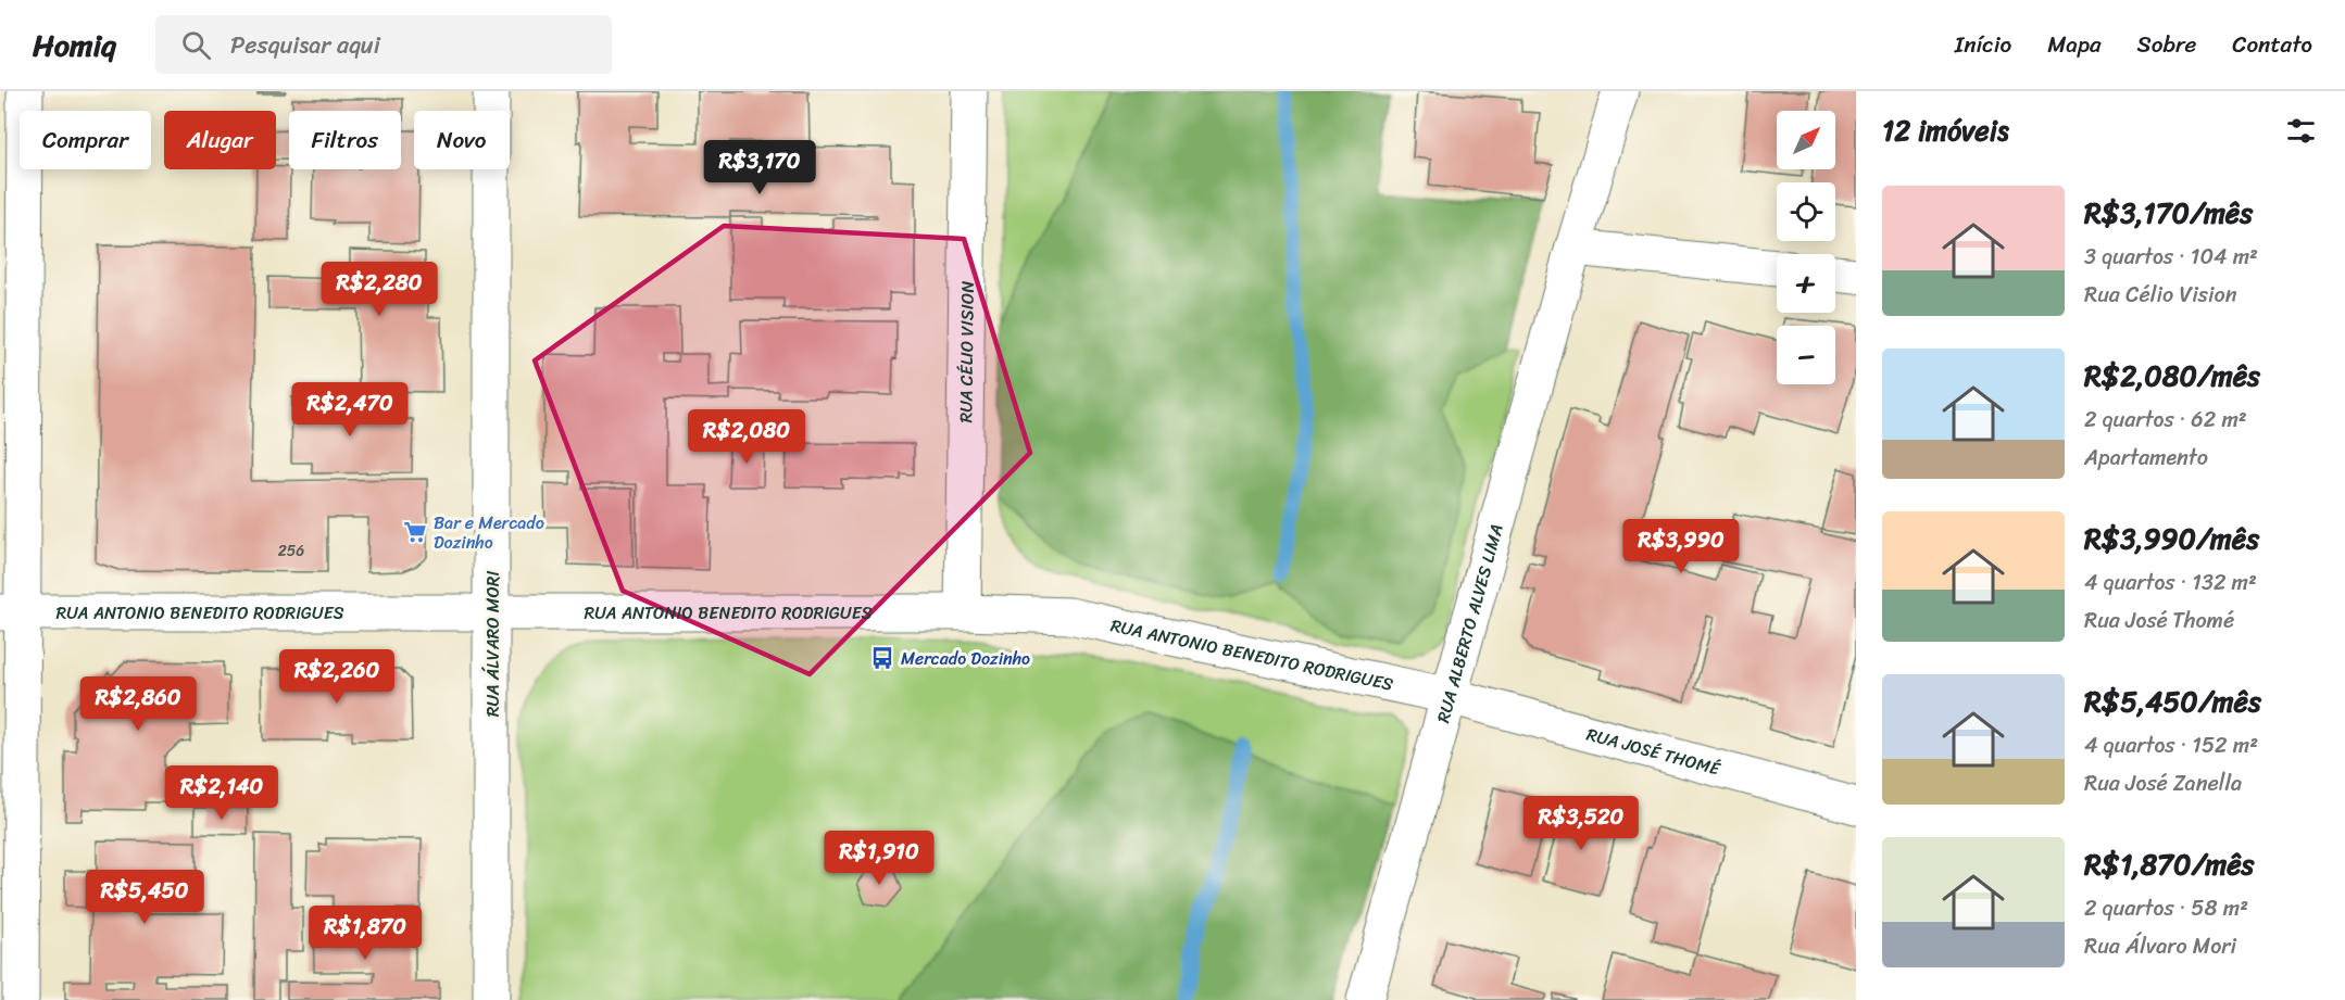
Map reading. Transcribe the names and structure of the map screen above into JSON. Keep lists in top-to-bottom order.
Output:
{
  "streets": {
    "street": [
      "RUA CÉLIO VISION",
      "RUA ANTONIO BENEDITO RODRIGUES",
      "RUA ALBERTO ALVES LIMA",
      "RUA ÁLVARO MORI",
      "RUA JOSÉ THOMÉ"
    ]
  },
  "crossings": [
    ["RUA CÉLIO VISION", "RUA ANTONIO BENEDITO RODRIGUES"],
    ["RUA ANTONIO BENEDITO RODRIGUES", "RUA ALBERTO ALVES LIMA"],
    ["RUA ANTONIO BENEDITO RODRIGUES", "RUA ÁLVARO MORI"],
    ["RUA ANTONIO BENEDITO RODRIGUES", "RUA JOSÉ THOMÉ"],
    ["RUA ALBERTO ALVES LIMA", "RUA JOSÉ THOMÉ"]
  ],
  "places": {
    "supermarket": ["Bar e Mercado Dozinho"],
    "bus stop": ["Mercado Dozinho"]
  },
  "house_numbers": ["256"],
  "north": "top right",
  "page": {
    "header": "Homiq",
    "search": "Pesquisar aqui",
    "nav": [
      "Início",
      "Mapa",
      "Sobre",
      "Contato"
    ],
    "heading": "12 imóveis",
    "map_buttons": ["+", "−"],
    "chip": [
      "Comprar",
      "Alugar",
      "Filtros",
      "Novo"
    ],
    "price": [
      "R$3,170",
      "R$2,280",
      "R$2,470",
      "R$2,080",
      "R$3,990",
      "R$2,260",
      "R$2,860",
      "R$2,140",
      "R$3,520",
      "R$1,910",
      "R$5,450",
      "R$1,870"
    ],
    "list": [
      {
        "name": "R$3,170/mês",
        "note": "3 quartos · 104 m² · Rua Célio Vision"
      },
      {
        "name": "R$2,080/mês",
        "note": "2 quartos · 62 m² · Apartamento"
      },
      {
        "name": "R$3,990/mês",
        "note": "4 quartos · 132 m² · Rua José Thomé"
      },
      {
        "name": "R$5,450/mês",
        "note": "4 quartos · 152 m² · Rua José Zanella"
      },
      {
        "name": "R$1,870/mês",
        "note": "2 quartos · 58 m² · Rua Álvaro Mori"
      }
    ]
  }
}
